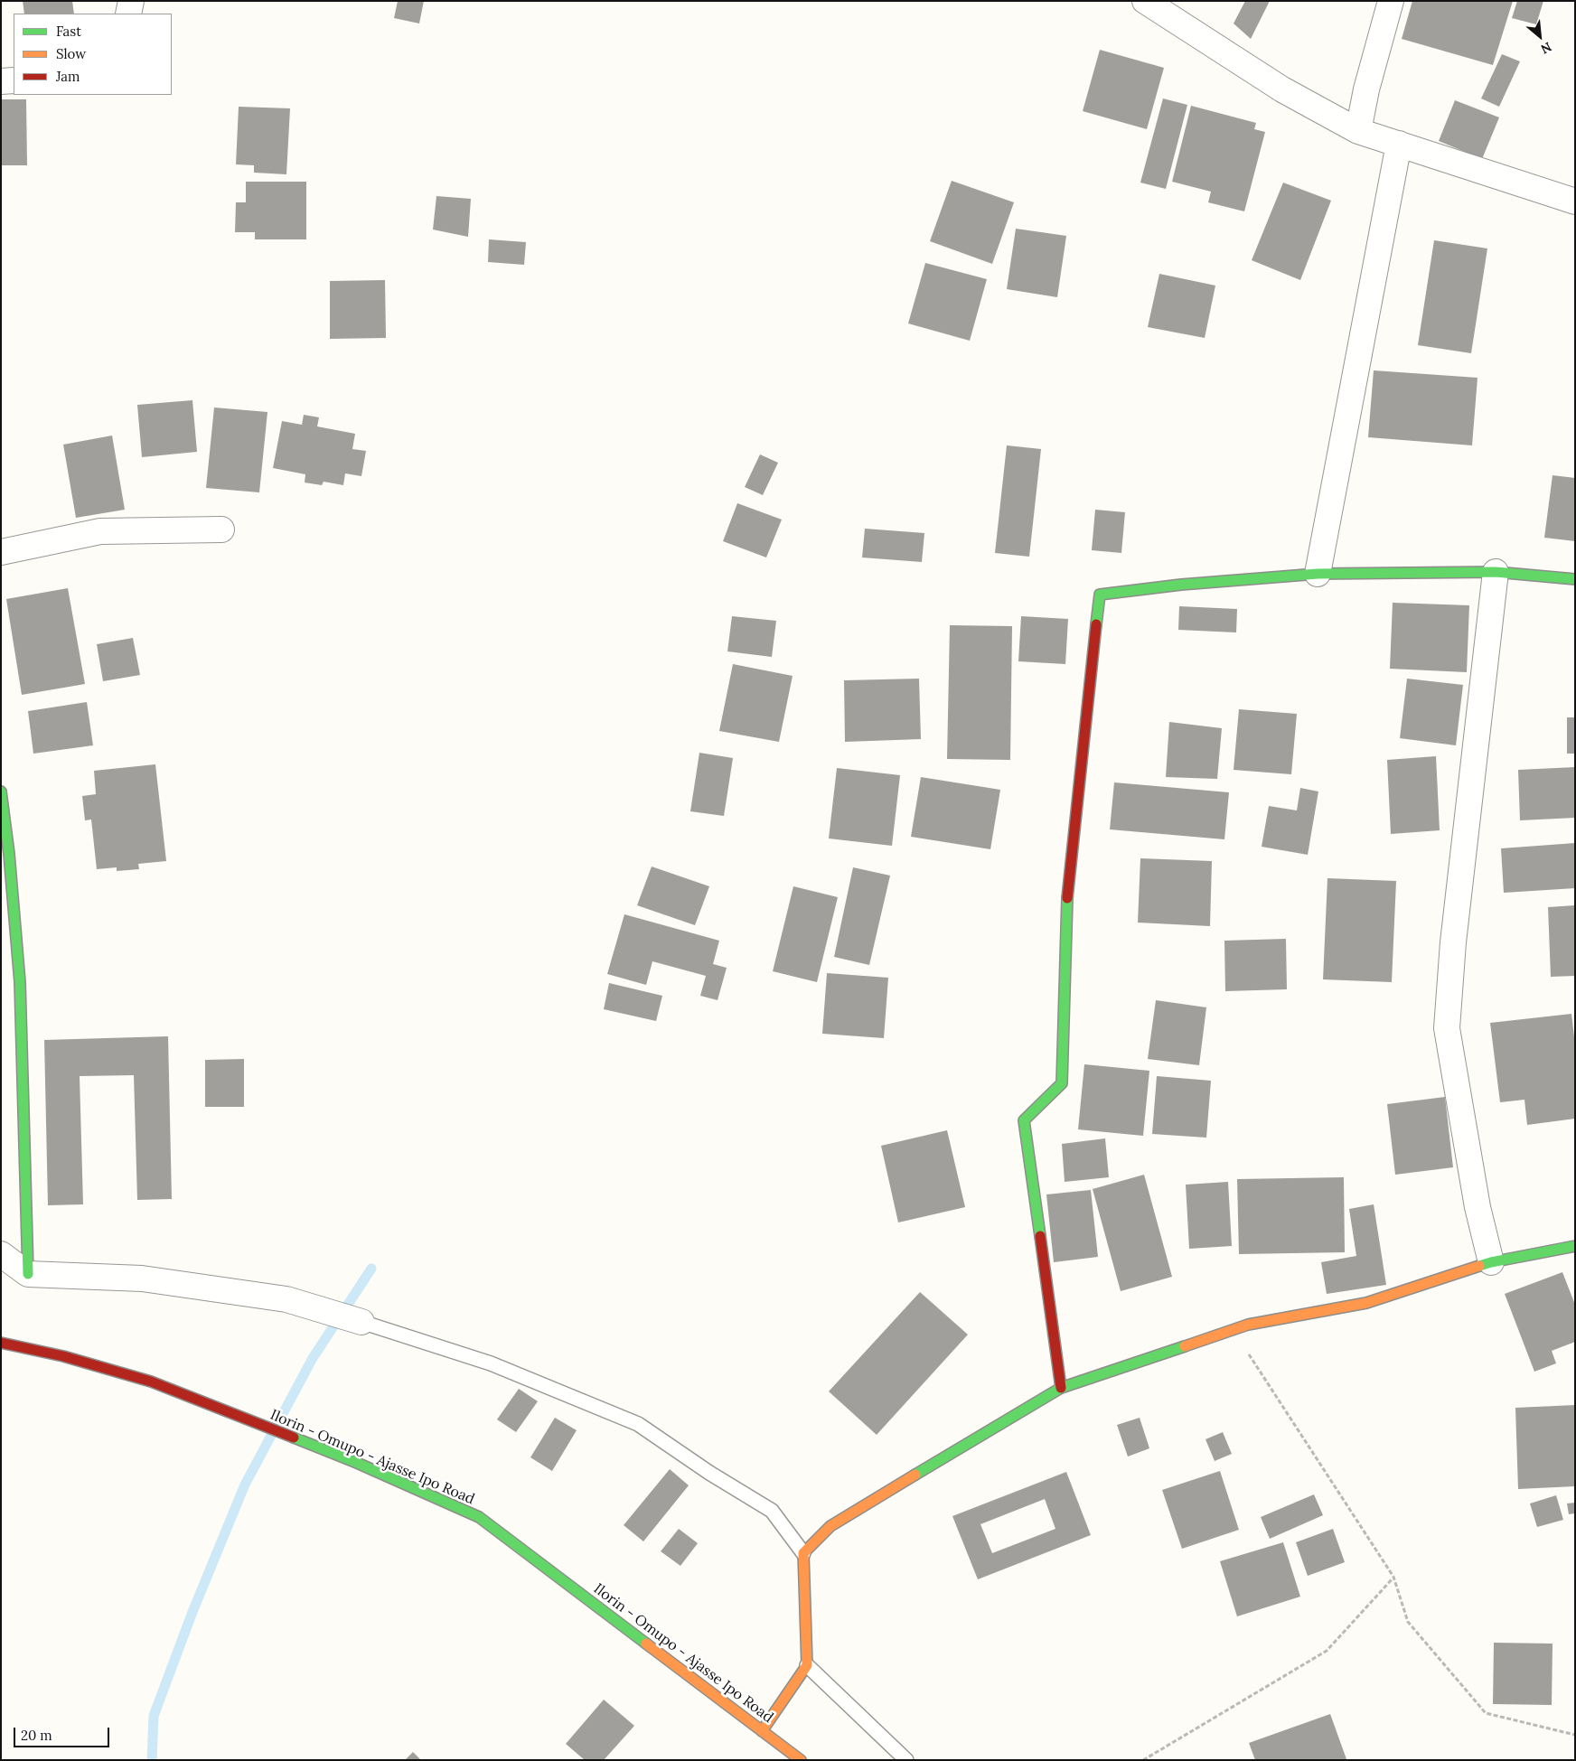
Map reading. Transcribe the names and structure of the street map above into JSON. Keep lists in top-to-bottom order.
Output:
{
  "streets": {
    "main road": ["Ilorin - Omupo - Ajasse Ipo Road"]
  },
  "legend": ["Fast", "Slow", "Jam"],
  "scale_bar": "20 m",
  "north": "bottom right"
}
